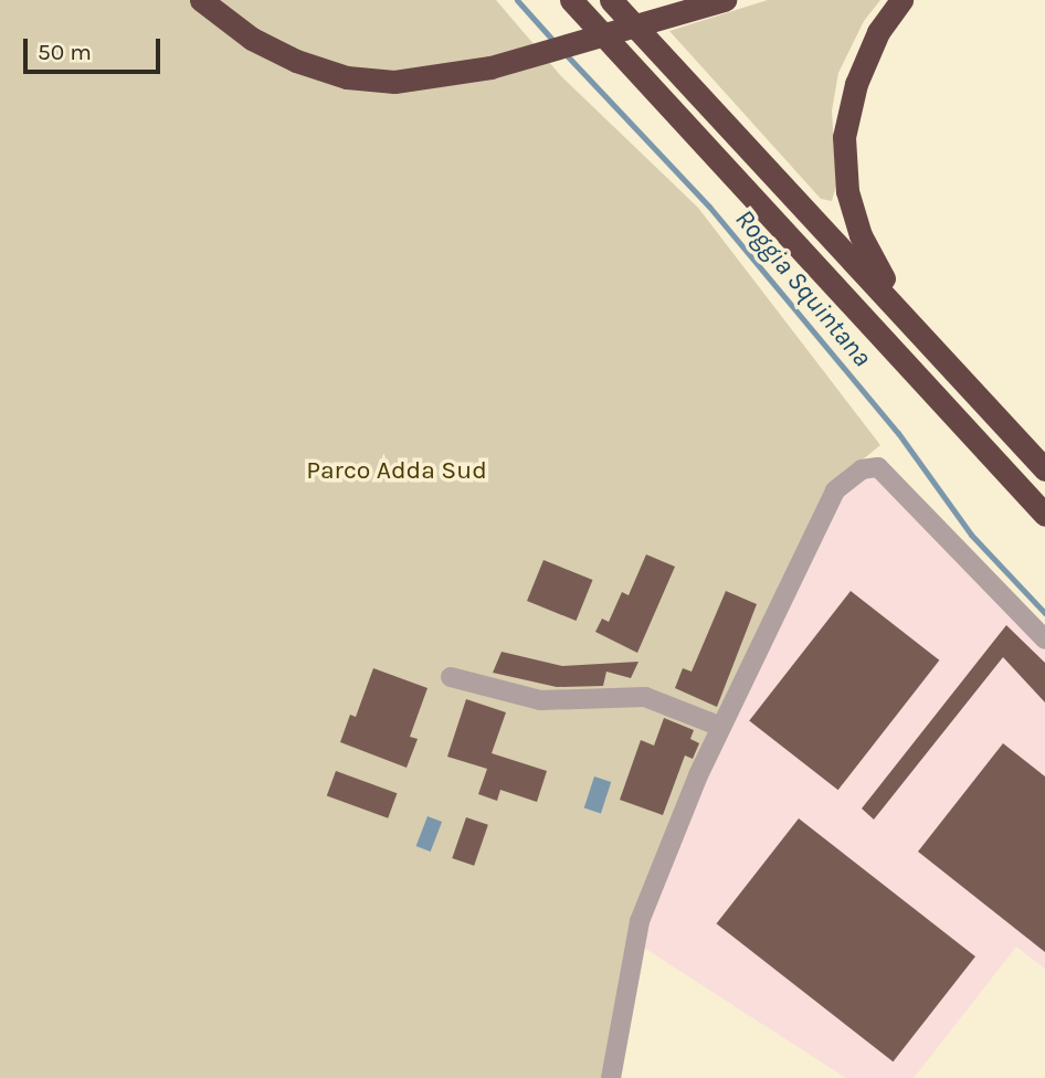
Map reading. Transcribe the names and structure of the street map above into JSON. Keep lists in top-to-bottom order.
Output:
{
  "water": ["Roggia Squintana"],
  "parks": ["Parco Adda Sud"],
  "scale_bar": "50 m"
}
